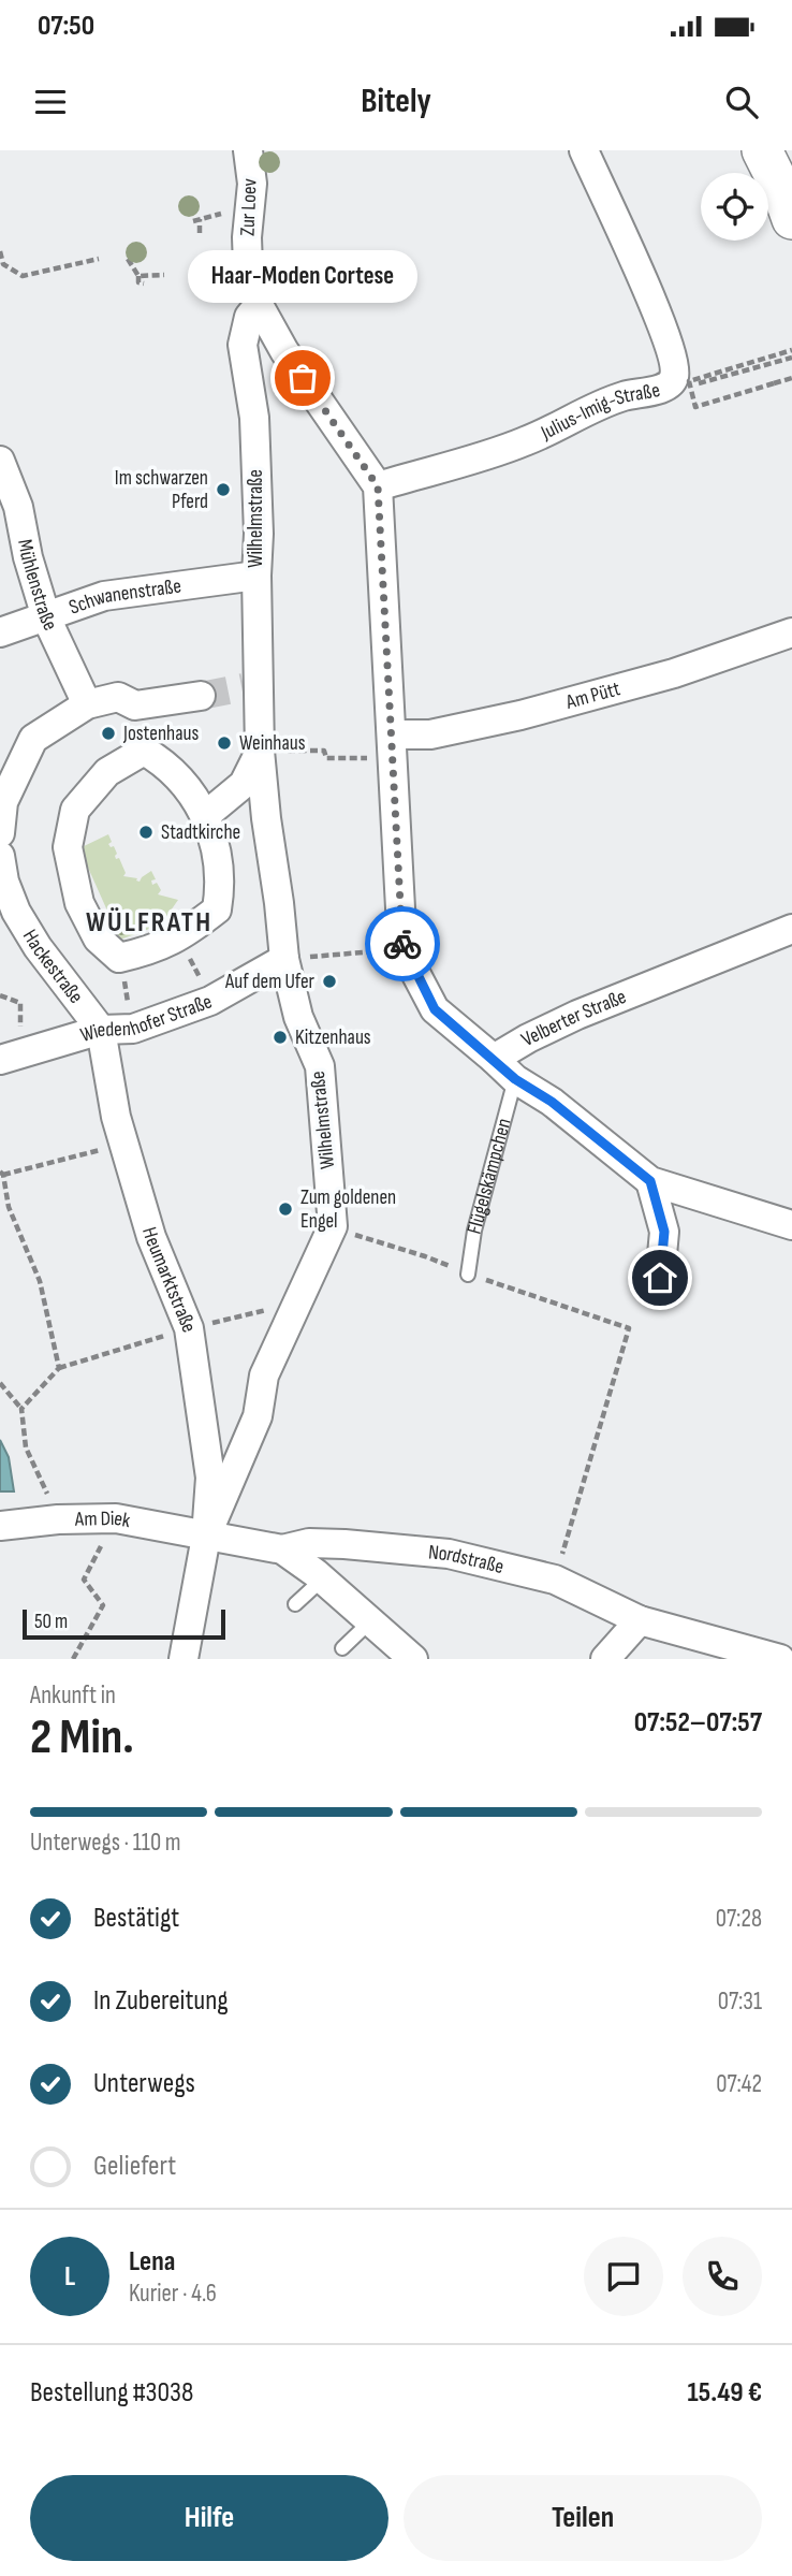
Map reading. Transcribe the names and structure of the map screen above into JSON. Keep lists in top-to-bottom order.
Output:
{
  "streets": {
    "street": [
      "Zur Loev",
      "Julius-Imig-Straße",
      "Wilhelmstraße",
      "Mühlenstraße",
      "Schwanenstraße",
      "Am Pütt",
      "Hackestraße",
      "Wiedenhofer Straße",
      "Velberter Straße",
      "Heumarktstraße",
      "Am Diek",
      "Nordstraße"
    ],
    "lane": ["Flügelskämpchen"]
  },
  "crossings": [
    ["Zur Loev", "Julius-Imig-Straße"],
    ["Zur Loev", "Wilhelmstraße"],
    ["Wilhelmstraße", "Schwanenstraße"],
    ["Wilhelmstraße", "Wiedenhofer Straße"],
    ["Wilhelmstraße", "Heumarktstraße"],
    ["Wilhelmstraße", "Am Diek"],
    ["Mühlenstraße", "Schwanenstraße"],
    ["Hackestraße", "Wiedenhofer Straße"],
    ["Hackestraße", "Heumarktstraße"],
    ["Wiedenhofer Straße", "Heumarktstraße"],
    ["Heumarktstraße", "Am Diek"]
  ],
  "districts": ["WÜLFRATH"],
  "places": [
    "Haar-Moden Cortese",
    "Im schwarzen Pferd",
    "Jostenhaus",
    "Weinhaus",
    "Stadtkirche",
    "Auf dem Ufer",
    "Kitzenhaus",
    "Zum goldenen Engel"
  ],
  "scale_bar": "50 m",
  "page": {
    "status": "07:50",
    "header": "Bitely",
    "bubble": "Haar-Moden Cortese",
    "scale": "50 m",
    "heading": ["2 Min.", "Ankunft in", "07:52–07:57"],
    "panel": [
      "Lena",
      "Kurier · 4.6",
      "Bestellung #3038",
      "15.49 €"
    ],
    "bar": "Unterwegs · 110 m",
    "list": [
      ["Bestätigt", "07:28"],
      ["In Zubereitung", "07:31"],
      ["Unterwegs", "07:42"],
      "Geliefert"
    ],
    "round": "L",
    "buttons": ["Hilfe", "Teilen"]
  }
}
